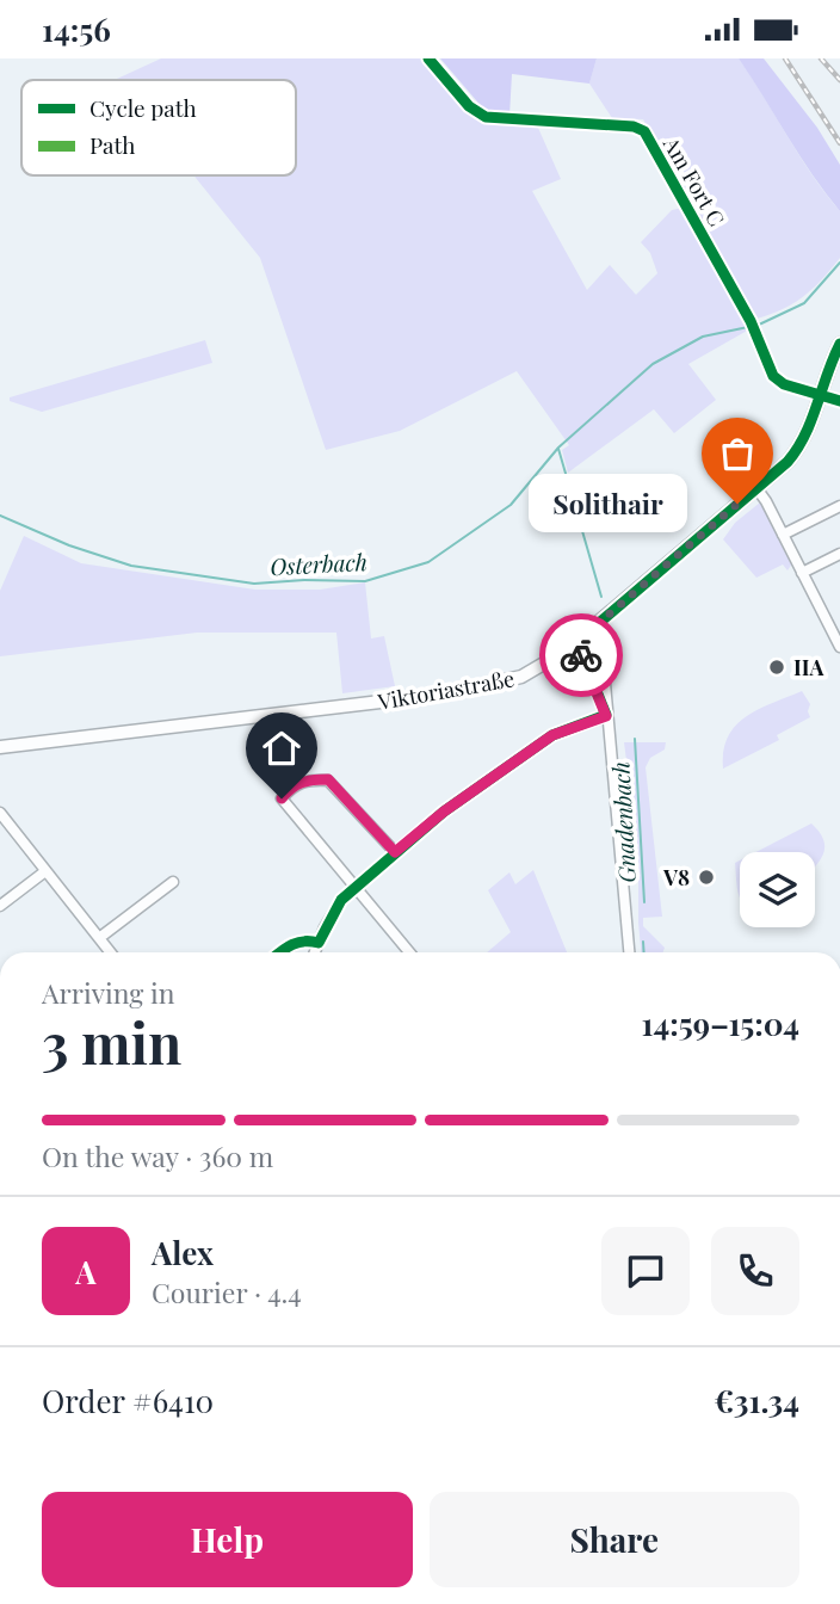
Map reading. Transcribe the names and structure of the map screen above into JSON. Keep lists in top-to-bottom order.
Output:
{
  "streets": {
    "main road": ["Viktoriastraße"],
    "street": ["Am Fort C"]
  },
  "crossings": [
    ["Am Fort C", "Viktoriastraße"]
  ],
  "water": ["Osterbach", "Gnadenbach"],
  "places": ["Solithair", "IIA", "V8"],
  "legend": ["Cycle path", "Path"],
  "page": {
    "status": "14:56",
    "bubble": "Solithair",
    "heading": ["3 min", "Arriving in", "14:59–15:04"],
    "panel": [
      "Alex",
      "Courier · 4.4",
      "Order #6410",
      "€31.34"
    ],
    "bar": "On the way · 360 m",
    "round": "A",
    "buttons": ["Help", "Share"]
  }
}
